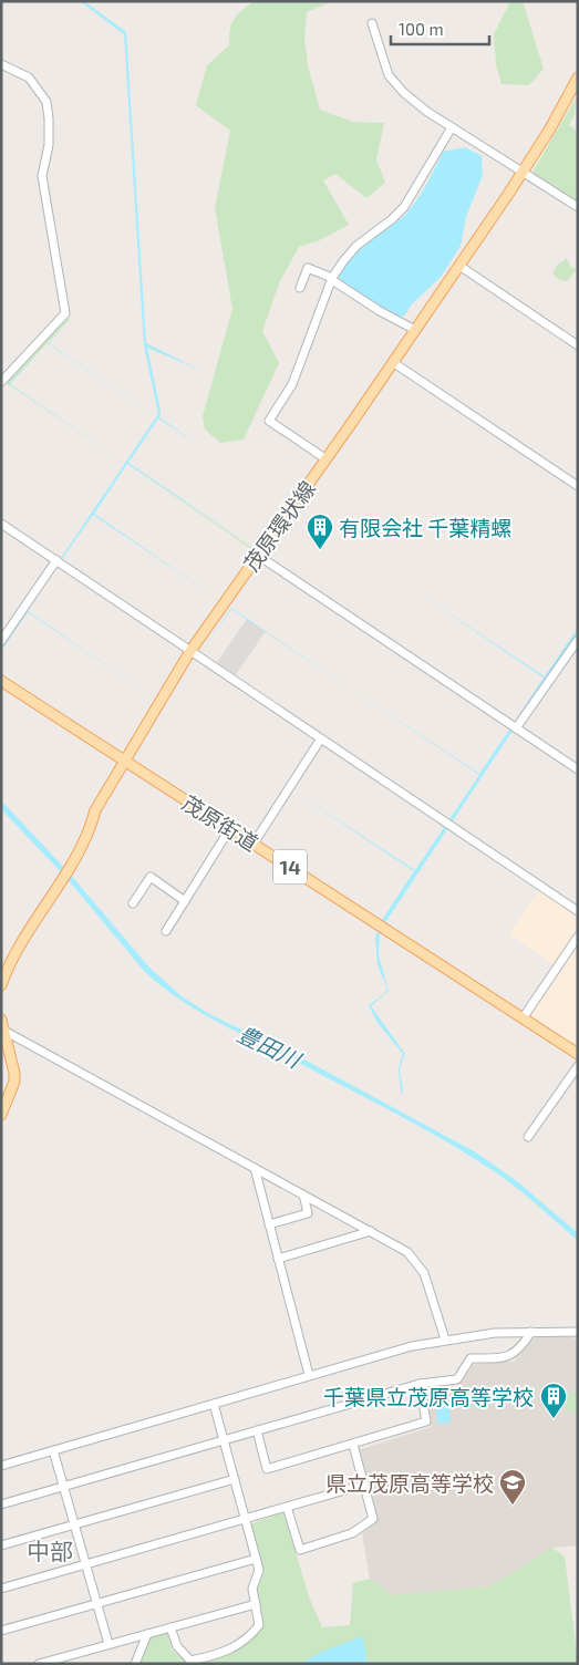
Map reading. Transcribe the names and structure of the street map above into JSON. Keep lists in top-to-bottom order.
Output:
{
  "streets": {
    "main road": ["茂原環状線", "茂原街道", "14"]
  },
  "crossings": [
    ["茂原環状線", "茂原街道"]
  ],
  "districts": ["中部"],
  "water": ["豊田川"],
  "places": {
    "building": ["有限会社 千葉精螺", "千葉県立茂原高等学校"],
    "school or university": ["県立茂原高等学校"]
  },
  "scale_bar": "100 m"
}
